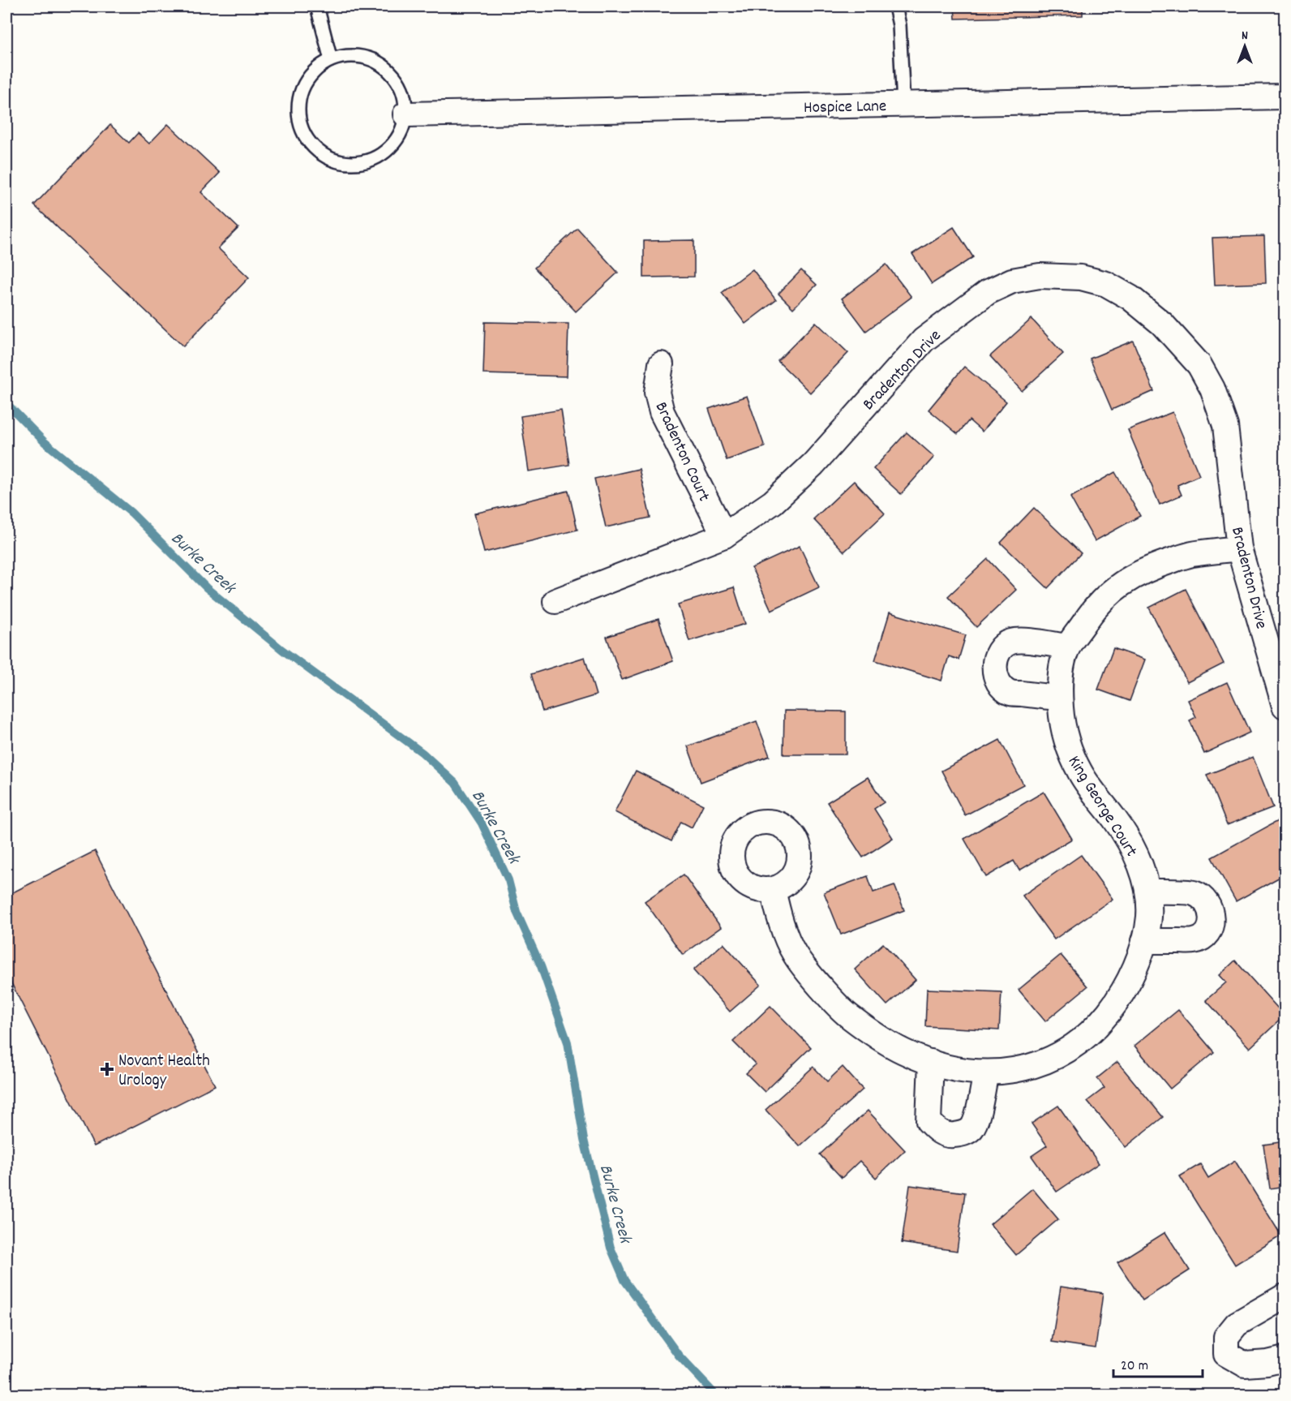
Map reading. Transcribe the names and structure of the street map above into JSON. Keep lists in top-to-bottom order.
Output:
{
  "streets": {
    "street": [
      "Hospice Lane",
      "Bradenton Drive",
      "Bradenton Court",
      "King George Court"
    ]
  },
  "crossings": [
    ["Bradenton Drive", "Bradenton Court"],
    ["Bradenton Drive", "King George Court"]
  ],
  "water": ["Burke Creek"],
  "places": {
    "health": ["Novant Health Urology"]
  },
  "scale_bar": "20 m",
  "north": "top"
}
